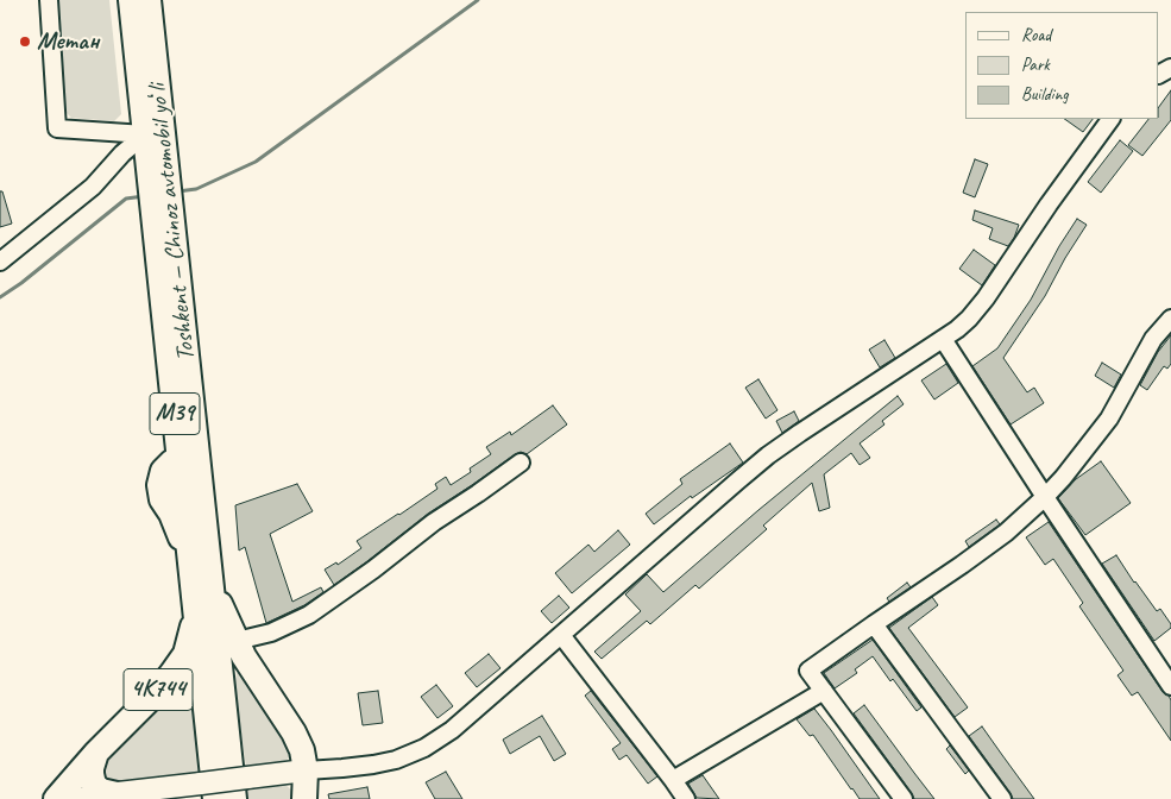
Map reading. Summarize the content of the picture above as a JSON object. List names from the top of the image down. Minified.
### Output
{"streets":{"highway":["Toshkent — Chinoz avtomobil yoʻli","M39","4К744"]},"places":["Метан"],"legend":["Road","Park","Building"]}
